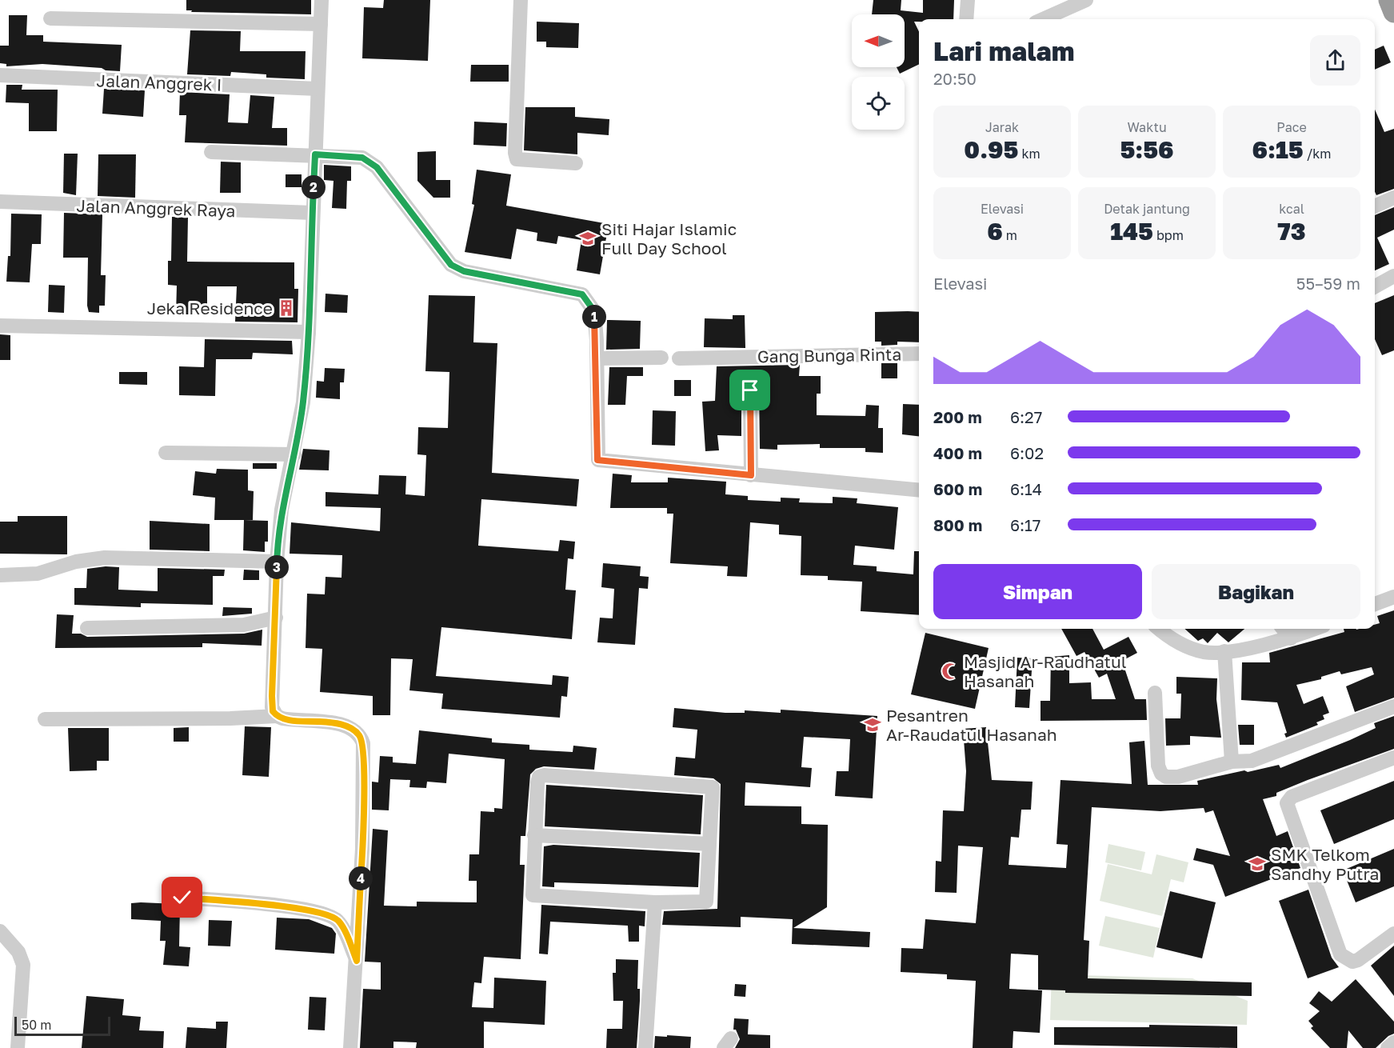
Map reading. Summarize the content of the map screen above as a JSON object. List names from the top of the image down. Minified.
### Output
{"streets":{"street":["Jalan Anggrek I","Jalan Anggrek Raya","Gang Bunga Rinta"]},"places":{"school or university":["Siti Hajar Islamic Full Day School","Pesantren Ar-Raudatul Hasanah","SMK Telkom Sandhy Putra"],"building":["Jeka Residence"],"mosque":["Masjid Ar-Raudhatul Hasanah"]},"scale_bar":"50 m","north":"left","page":{"heading":["Lari malam","20:50"],"stats":[["Jarak","0.95 km"],["Waktu","5:56"],["Pace","6:15 /km"],["Elevasi","6 m"],["Detak jantung","145 bpm"],["kcal","73"]],"pins":["2","1","3","4"],"chart":["Elevasi","55–59 m"],"list":[{"name":"200 m","note":"6:27"},{"name":"400 m","note":"6:02"},{"name":"600 m","note":"6:14"},{"name":"800 m","note":"6:17"}],"buttons":["Simpan","Bagikan"],"scale":"50 m"}}
